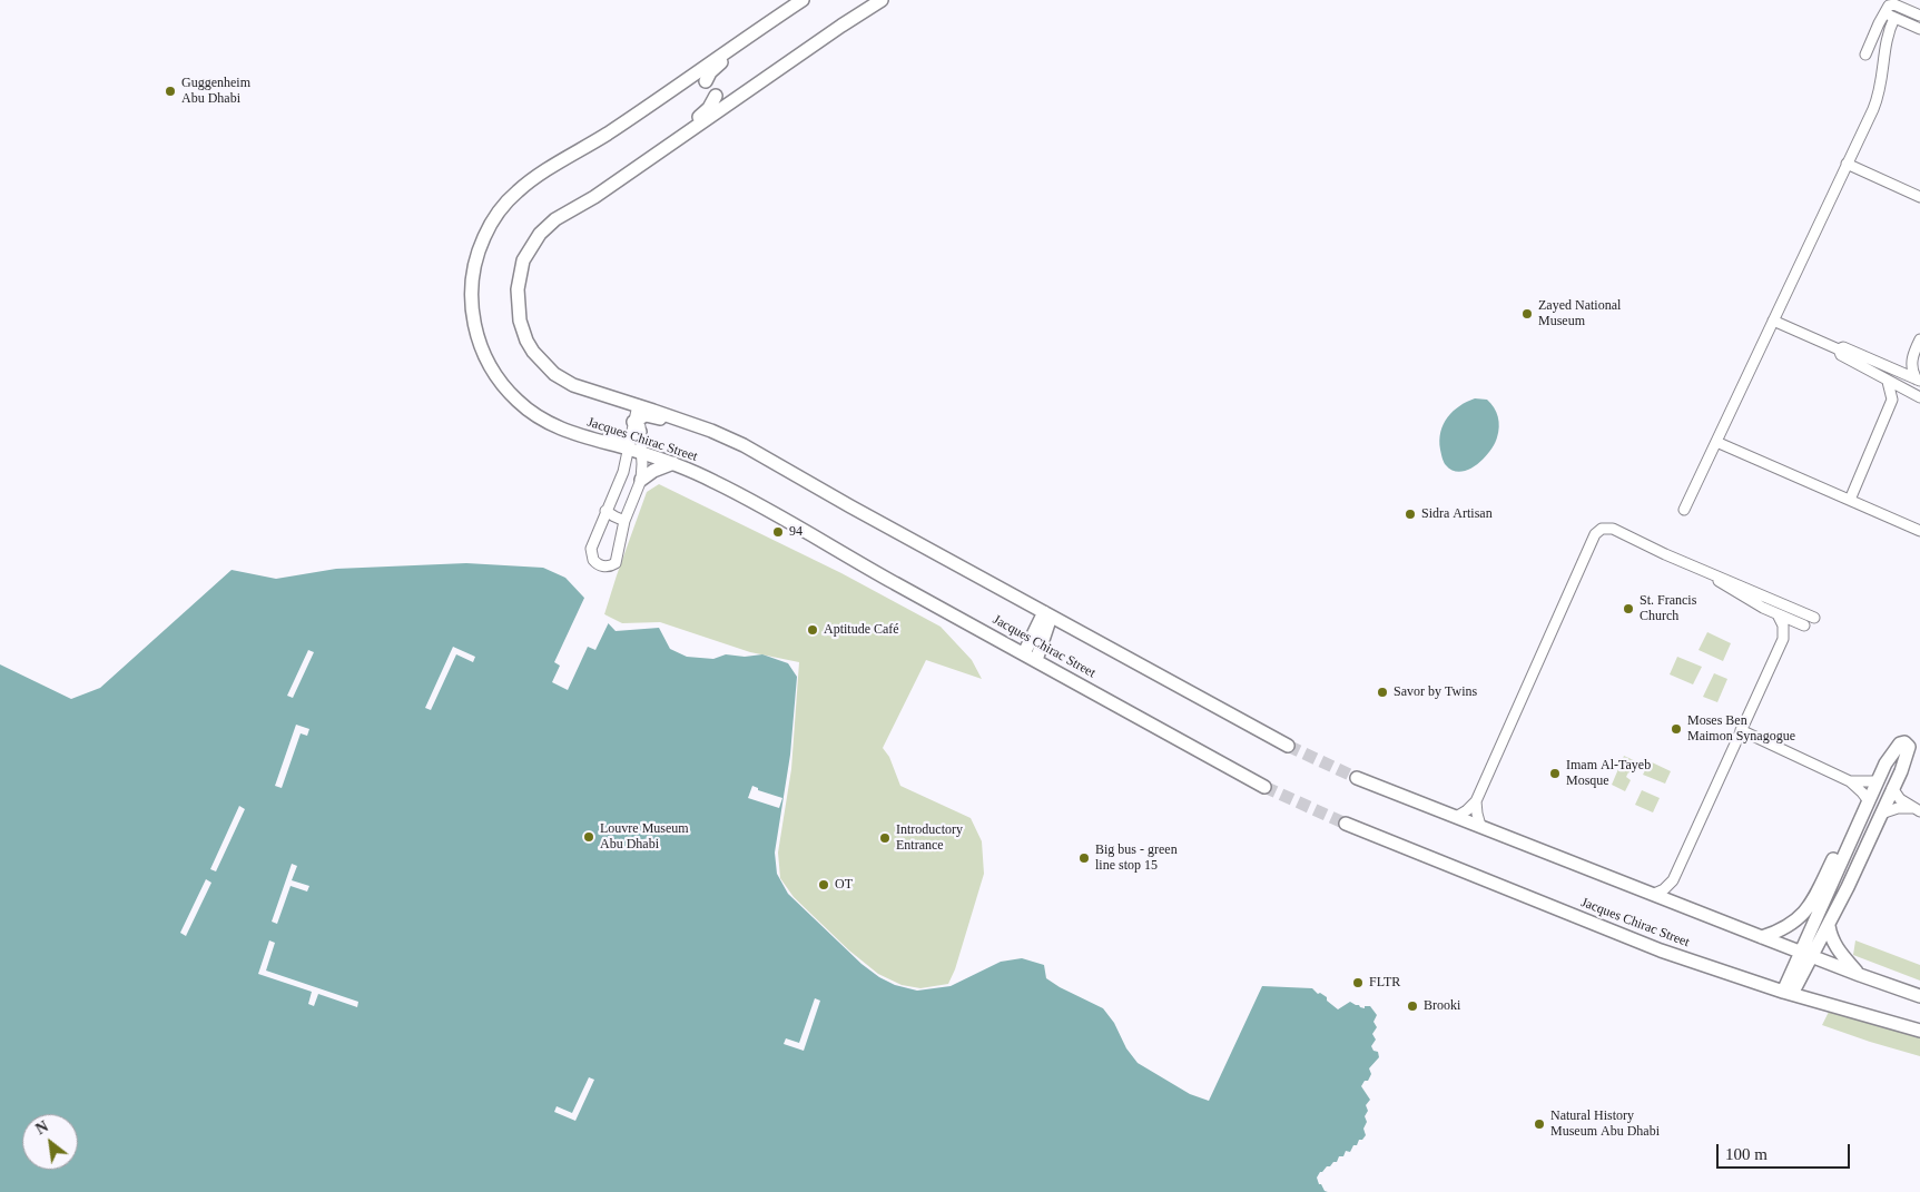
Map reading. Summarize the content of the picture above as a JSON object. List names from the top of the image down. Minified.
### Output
{"streets":{"street":["Jacques Chirac Street"]},"places":["Guggenheim Abu Dhabi","Zayed National Museum","Sidra Artisan","94","St. Francis Church","Aptitude Café","Savor by Twins","Moses Ben Maimon Synagogue","Imam Al-Tayeb Mosque","Louvre Museum Abu Dhabi","Introductory Entrance","Big bus - green line stop 15","OT","FLTR","Brooki","Natural History Museum Abu Dhabi"],"scale_bar":"100 m","north":"top left"}
